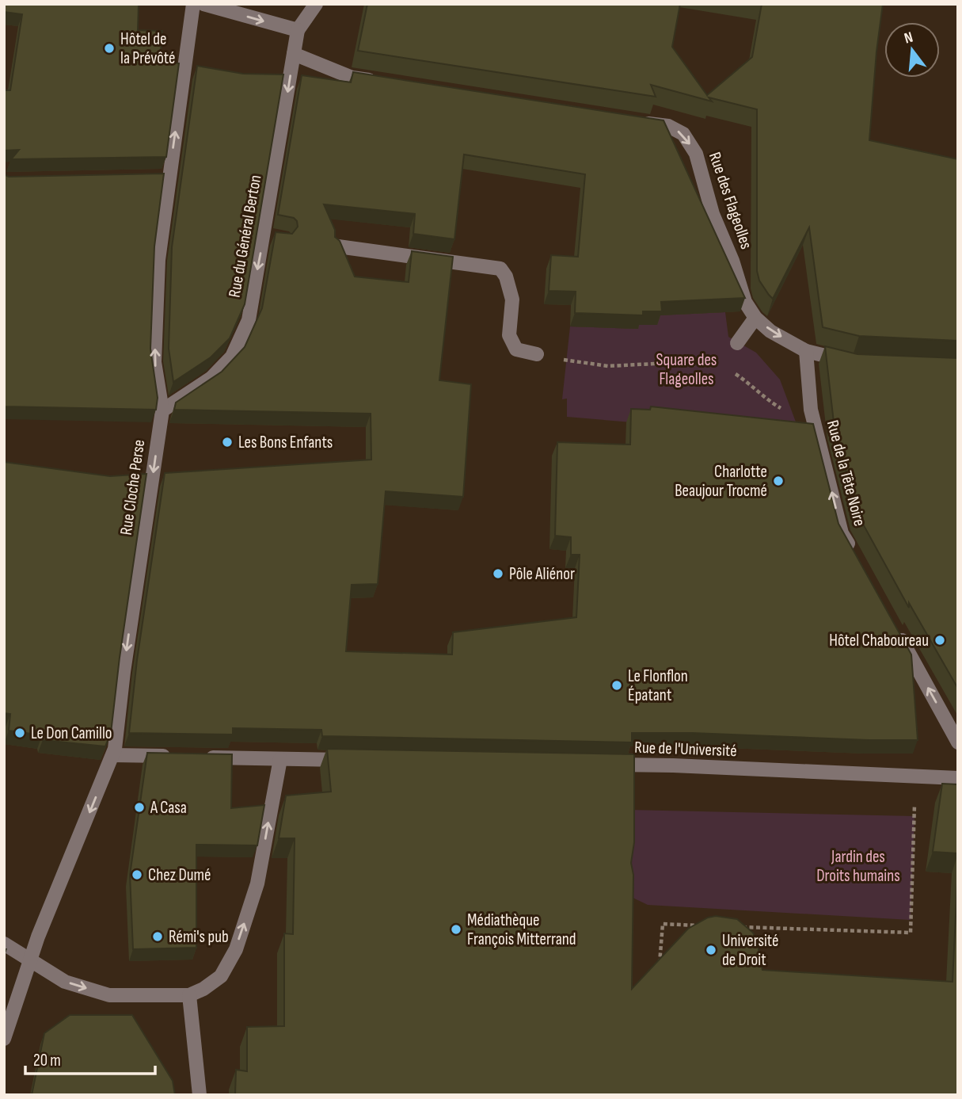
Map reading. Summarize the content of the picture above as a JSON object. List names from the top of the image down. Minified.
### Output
{"streets":{"street":["Rue des Flageolles","Rue du Général Berton","Rue de la Tête Noire","Rue Cloche Perse","Rue de l'Université"]},"crossings":[["Rue des Flageolles","Rue de la Tête Noire"],["Rue du Général Berton","Rue Cloche Perse"]],"one_way":["Rue des Flageolles","Rue du Général Berton","Rue de la Tête Noire"],"parks":["Square des Flageolles","Jardin des Droits humains"],"places":["Hôtel de la Prévôté","Les Bons Enfants","Charlotte Beaujour Trocmé","Pôle Aliénor","Hôtel Chaboureau","Le Flonflon Épatant","Le Don Camillo","A Casa","Chez Dumé","Médiathèque François Mitterrand","Rémi's pub","Université de Droit"],"scale_bar":"20 m","north":"top"}
